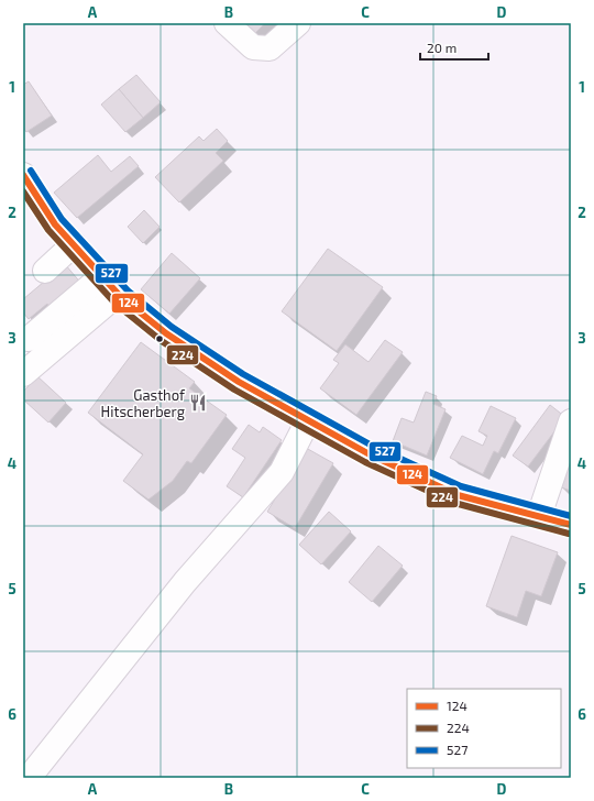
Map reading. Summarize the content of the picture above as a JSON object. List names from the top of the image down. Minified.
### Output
{"places":{"restaurant":["Gasthof Hitscherberg"]},"lines":["transit line 527","transit line 124","transit line 224"],"legend":["124","224","527"],"scale_bar":"20 m","grid":{"columns":["A","B","C","D"],"rows":["1","2","3","4","5","6"]}}
